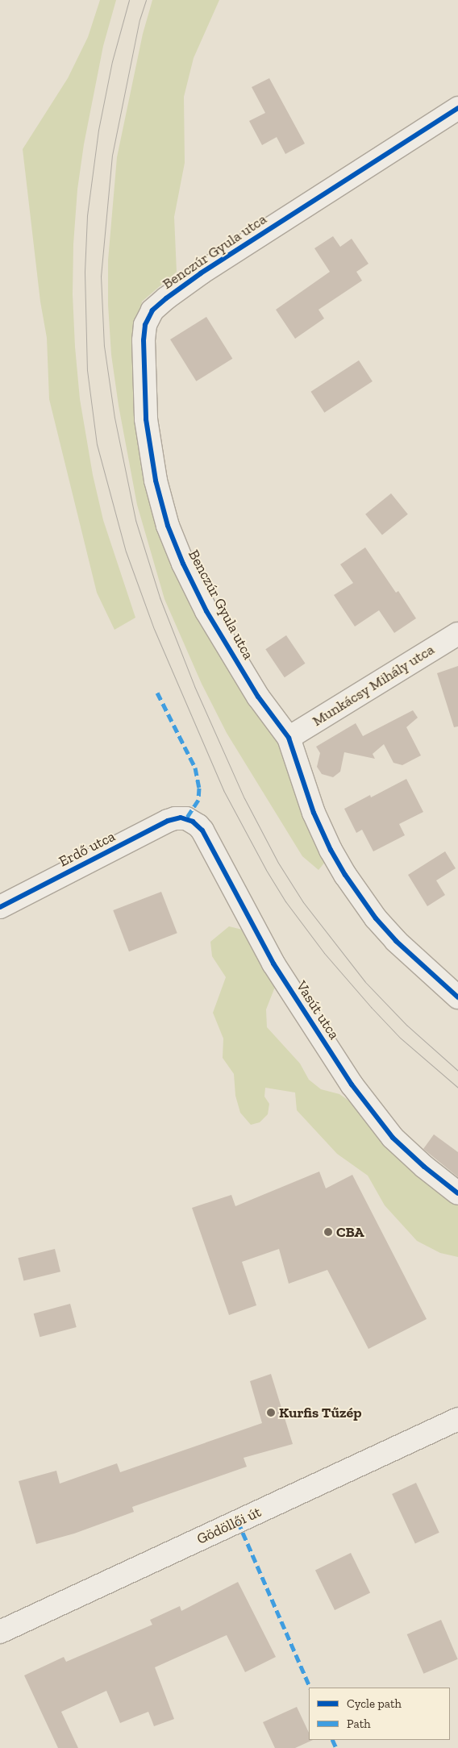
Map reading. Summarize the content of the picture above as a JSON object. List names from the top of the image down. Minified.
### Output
{"streets":{"street":["Benczúr Gyula utca","Munkácsy Mihály utca","Erdő utca","Vasút utca","Gödöllői út"]},"crossings":[["Benczúr Gyula utca","Munkácsy Mihály utca"],["Erdő utca","Vasút utca"]],"places":["CBA","Kurfis Tűzép"],"legend":["Cycle path","Path"]}
